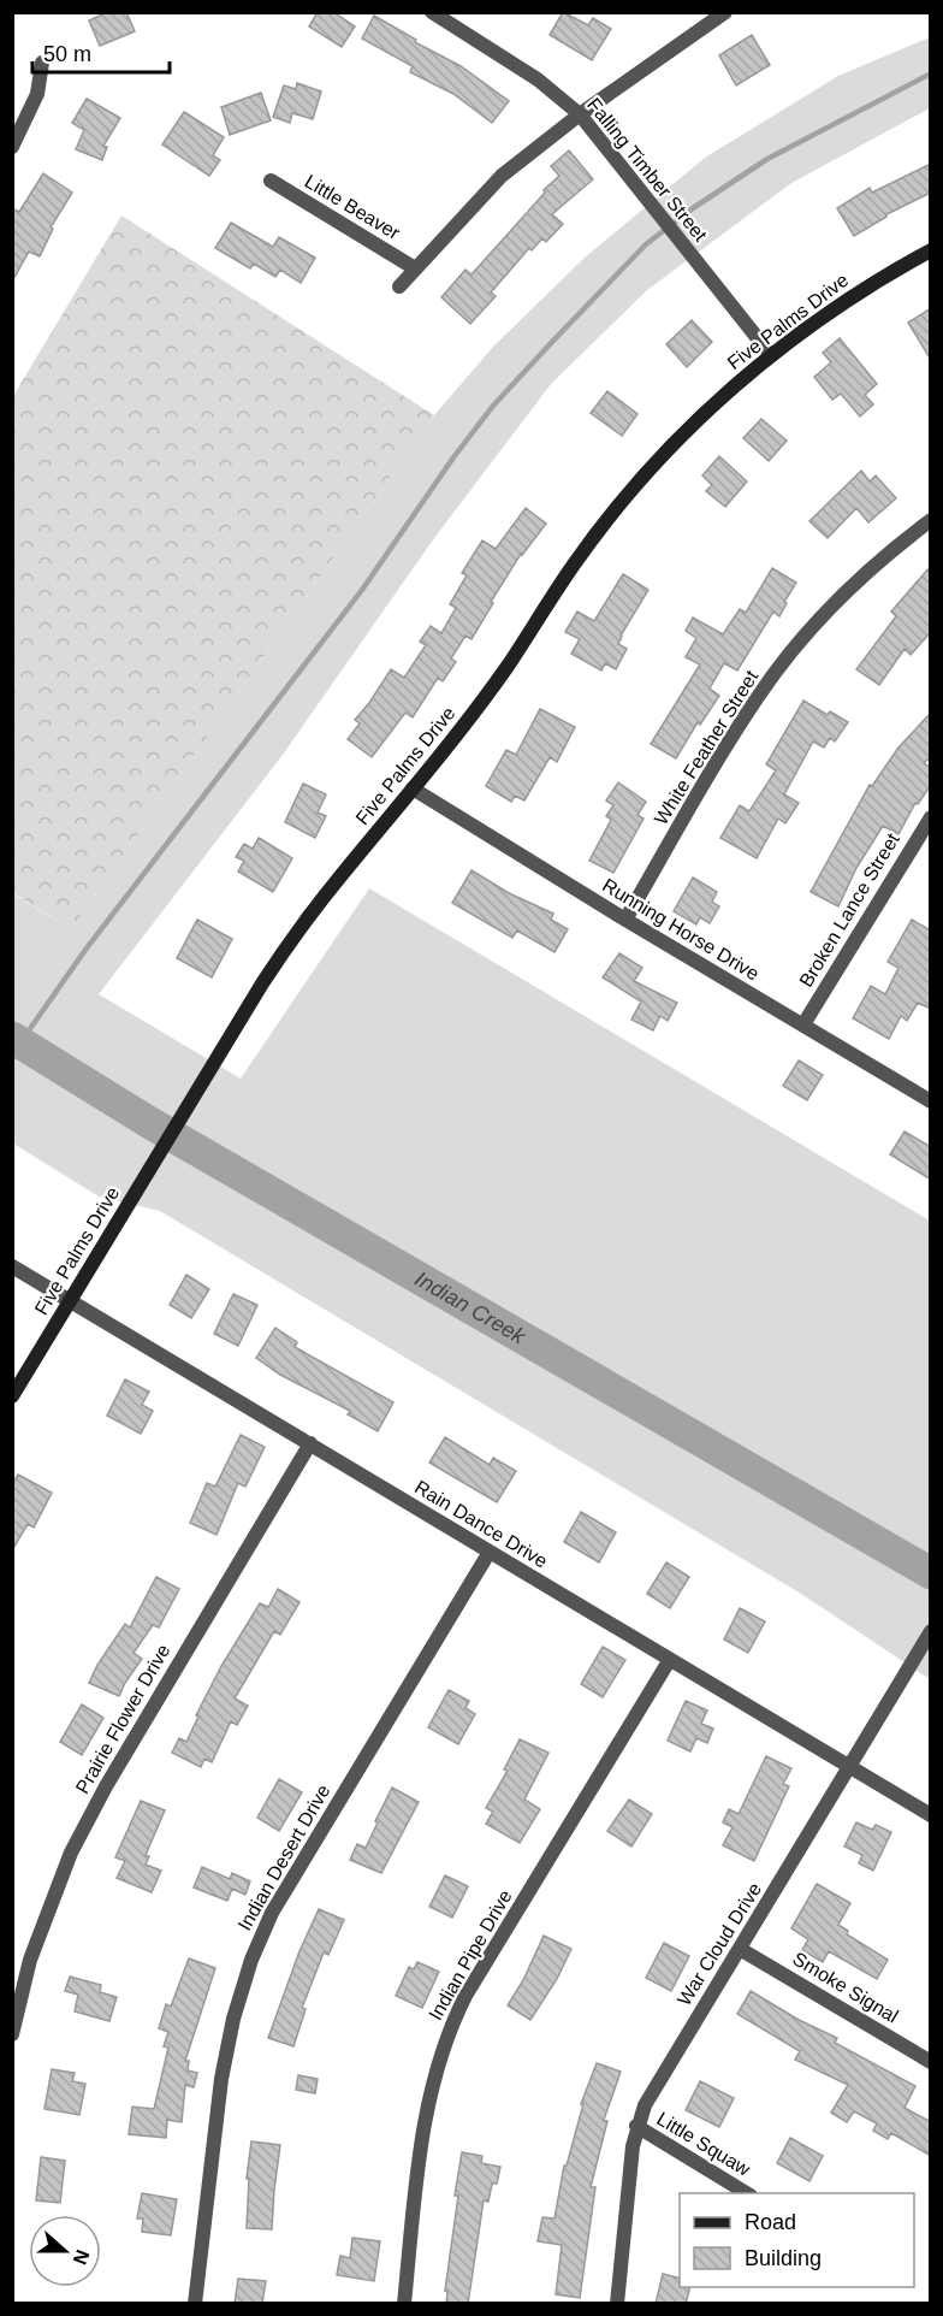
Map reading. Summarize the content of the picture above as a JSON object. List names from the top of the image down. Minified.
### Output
{"streets":{"street":["Falling Timber Street","Little Beaver","Five Palms Drive","White Feather Street","Broken Lance Street","Running Horse Drive","Rain Dance Drive","Prairie Flower Drive","Indian Desert Drive","War Cloud Drive","Indian Pipe Drive","Smoke Signal","Little Squaw"]},"crossings":[["Falling Timber Street","Five Palms Drive"],["Five Palms Drive","Running Horse Drive"],["Five Palms Drive","Rain Dance Drive"],["White Feather Street","Running Horse Drive"],["Broken Lance Street","Running Horse Drive"],["Rain Dance Drive","Prairie Flower Drive"],["Rain Dance Drive","Indian Desert Drive"],["Rain Dance Drive","War Cloud Drive"],["Rain Dance Drive","Indian Pipe Drive"],["War Cloud Drive","Smoke Signal"],["War Cloud Drive","Little Squaw"]],"water":["Indian Creek"],"legend":["Road","Building"],"scale_bar":"50 m","north":"right"}
